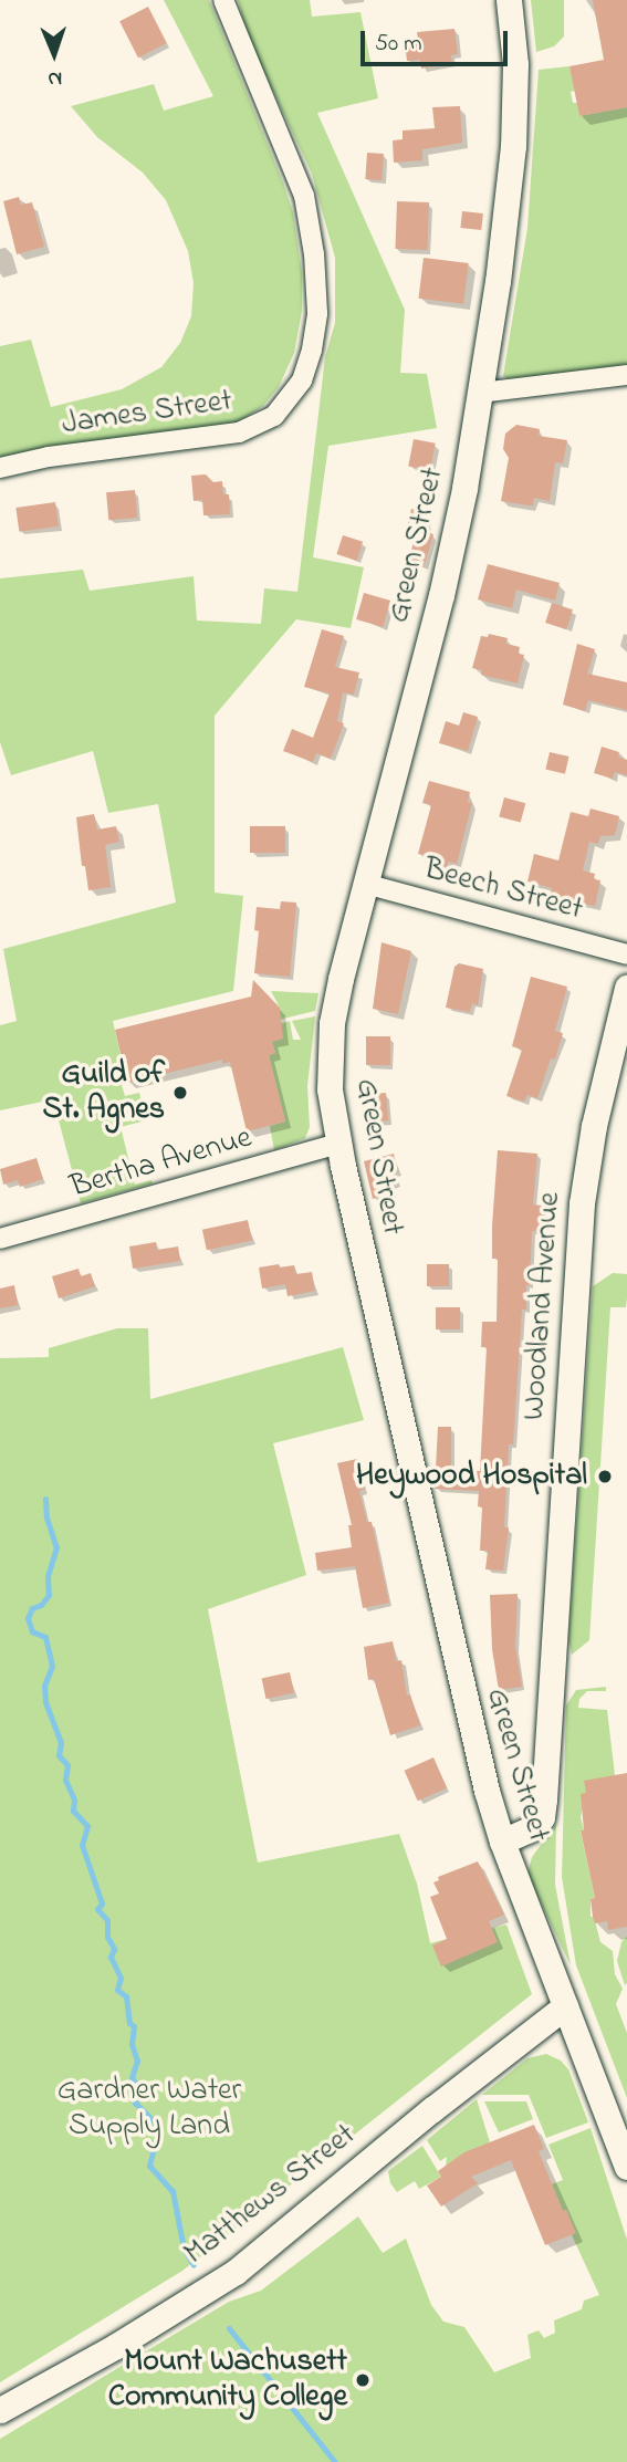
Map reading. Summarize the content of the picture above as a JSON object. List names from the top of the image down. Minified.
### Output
{"streets":{"street":["James Street","Green Street","Beech Street","Bertha Avenue","Woodland Avenue","Matthews Street"]},"crossings":[["Green Street","Beech Street"],["Green Street","Bertha Avenue"],["Green Street","Woodland Avenue"],["Green Street","Matthews Street"]],"parks":["Gardner Water Supply Land"],"places":["Guild of St. Agnes","Heywood Hospital","Mount Wachusett Community College"],"scale_bar":"50 m","north":"bottom"}
